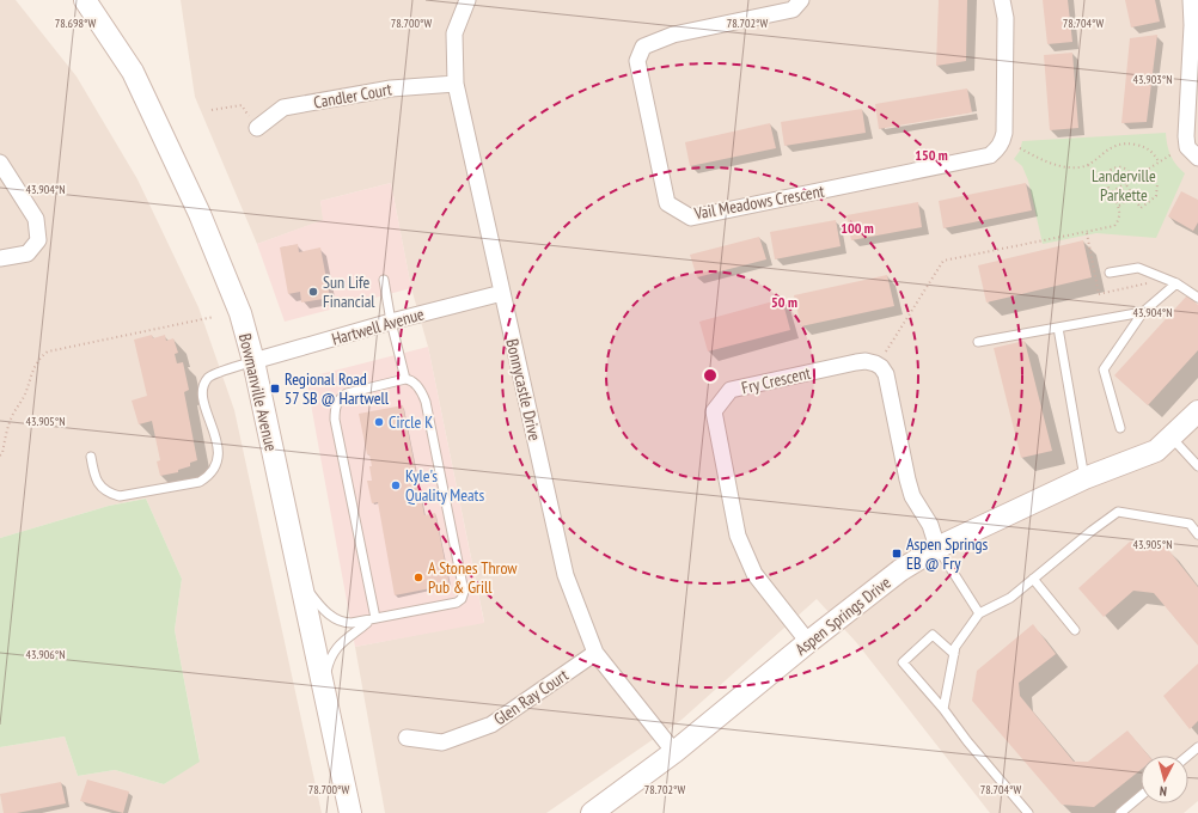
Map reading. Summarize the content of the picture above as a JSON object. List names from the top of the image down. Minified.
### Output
{"streets":{"main road":["Bowmanville Avenue","Aspen Springs Drive"],"street":["Candler Court","Vail Meadows Crescent","Hartwell Avenue","Fry Crescent","Bonnycastle Drive","Glen Ray Court"]},"crossings":[["Candler Court","Bonnycastle Drive"],["Hartwell Avenue","Bonnycastle Drive"],["Hartwell Avenue","Bowmanville Avenue"],["Fry Crescent","Aspen Springs Drive"],["Bonnycastle Drive","Aspen Springs Drive"],["Bonnycastle Drive","Glen Ray Court"]],"parks":["Landerville Parkette"],"places":{"other":["Sun Life Financial","Circle K","Kyle's Quality Meats","A Stones Throw Pub & Grill"],"transit":["Regional Road 57 SB @ Hartwell","Aspen Springs EB @ Fry"]},"north":"bottom","coordinates":["78.698°W","78.700°W","78.702°W","78.704°W","43.903°N","43.904°N","43.905°N","43.906°N"],"rings":["150 m","100 m","50 m"]}
